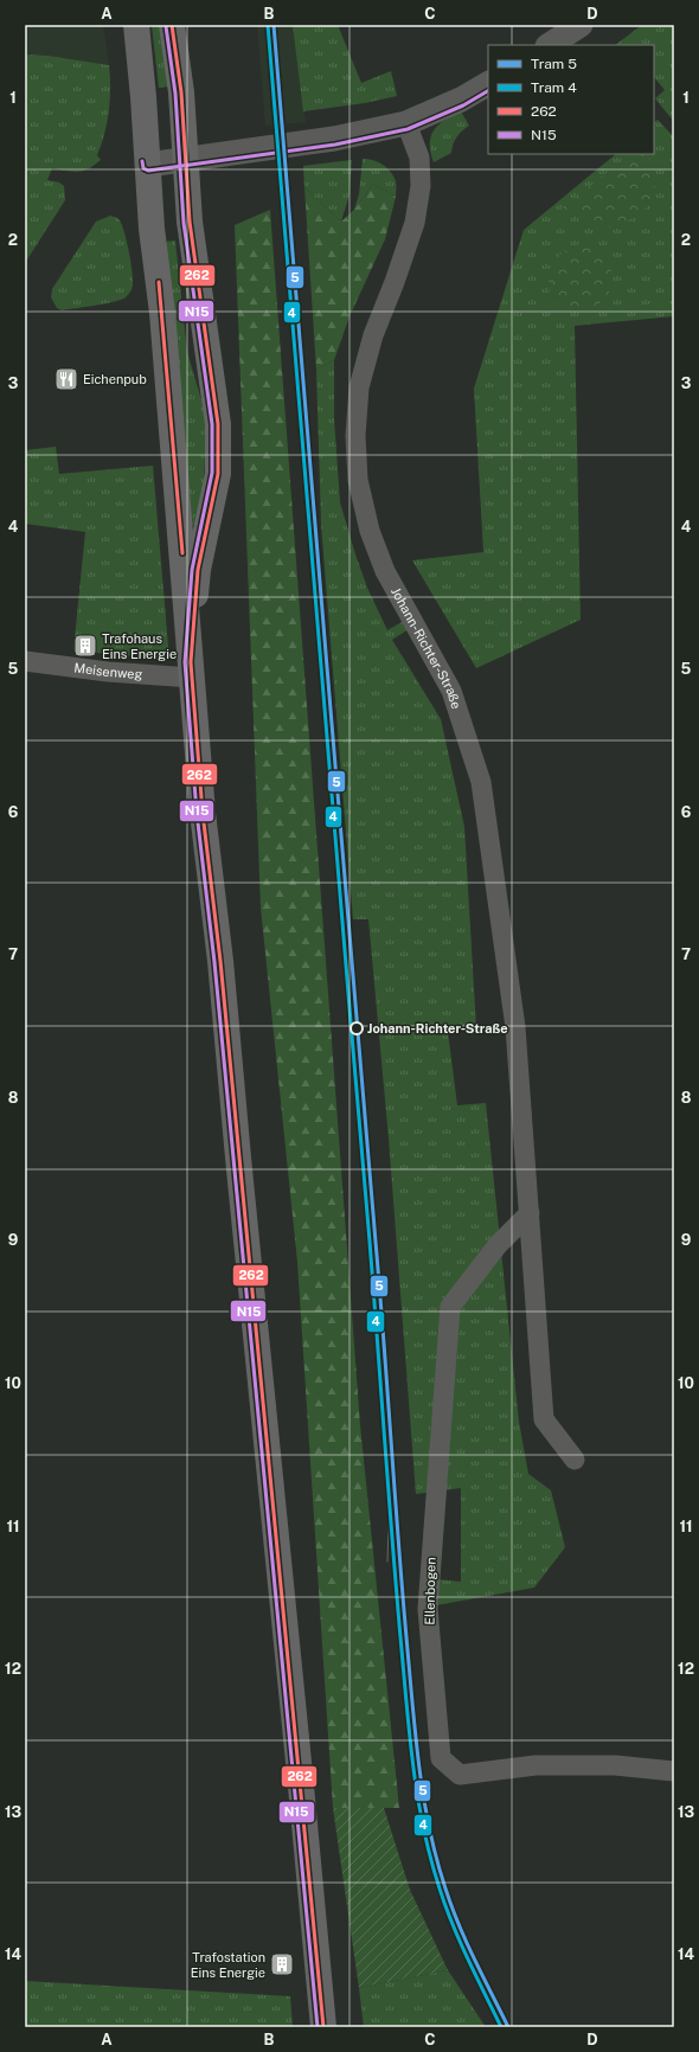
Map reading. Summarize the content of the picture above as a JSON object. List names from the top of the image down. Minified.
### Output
{"streets":{"street":["Johann-Richter-Straße","Meisenweg","Ellenbogen"]},"crossings":[["Johann-Richter-Straße","Ellenbogen"]],"places":{"restaurant":["Eichenpub"],"building":["Trafohaus Eins Energie","Trafostation Eins Energie"],"other":["Johann-Richter-Straße"]},"lines":["tram line 5","tram line 4","transit line 262","transit line N15"],"legend":["Tram 5","Tram 4","262","N15"],"grid":{"columns":["A","B","C","D"],"rows":["1","2","3","4","5","6","7","8","9","10","11","12","13","14"]}}
